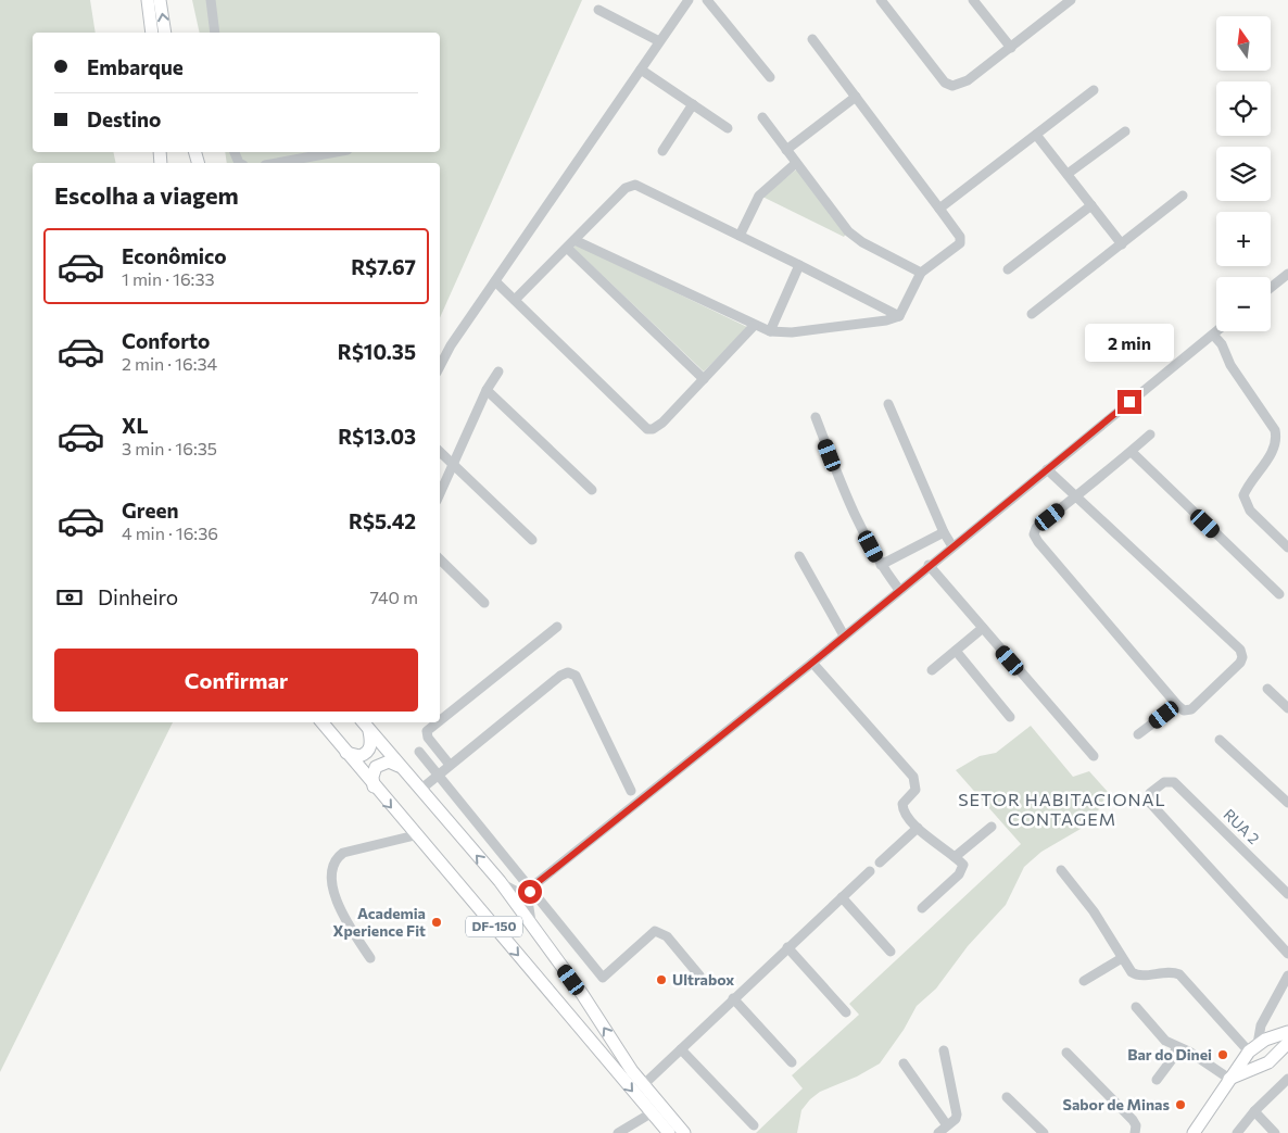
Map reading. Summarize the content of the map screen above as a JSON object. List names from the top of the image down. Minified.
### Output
{"streets":{"main road":["DF-150"],"street":["RUA 2"]},"districts":["SETOR HABITACIONAL CONTAGEM"],"places":["Academia Xperience Fit","Ultrabox","Bar do Dinei","Sabor de Minas"],"north":"top","page":{"map_buttons":["+","−"],"banner":["Embarque","Destino"],"heading":"Escolha a viagem","list":[{"name":"Econômico","note":"1 min · 16:33","value":"R$7.67"},{"name":"Conforto","note":"2 min · 16:34","value":"R$10.35"},{"name":"XL","note":"3 min · 16:35","value":"R$13.03"},{"name":"Green","note":"4 min · 16:36","value":"R$5.42"}],"bubble":"2 min","pay":["Dinheiro","740 m"],"buttons":"Confirmar"}}
